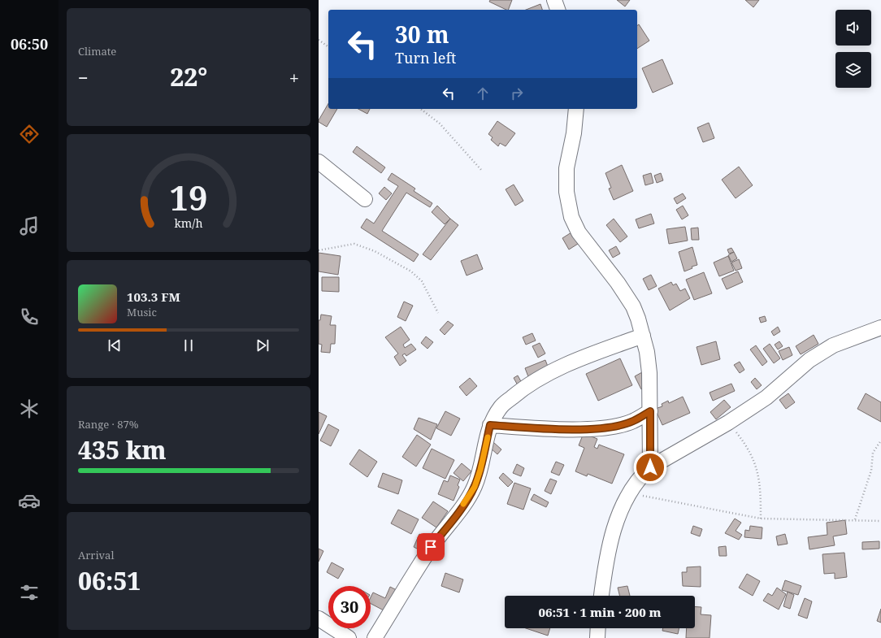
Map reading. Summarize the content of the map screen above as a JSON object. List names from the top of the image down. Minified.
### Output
{"page":{"tabs":"06:50","tile":["Climate",["Range · 87%","435 km"],["Arrival","06:51"]],"turn":["30 m","Turn left"],"heat":["−","22°","+"],"song":["103.3 FM","Music"],"limit":"30","trip":"06:51 · 1 min · 200 m","gauge":["19","km/h"]}}
